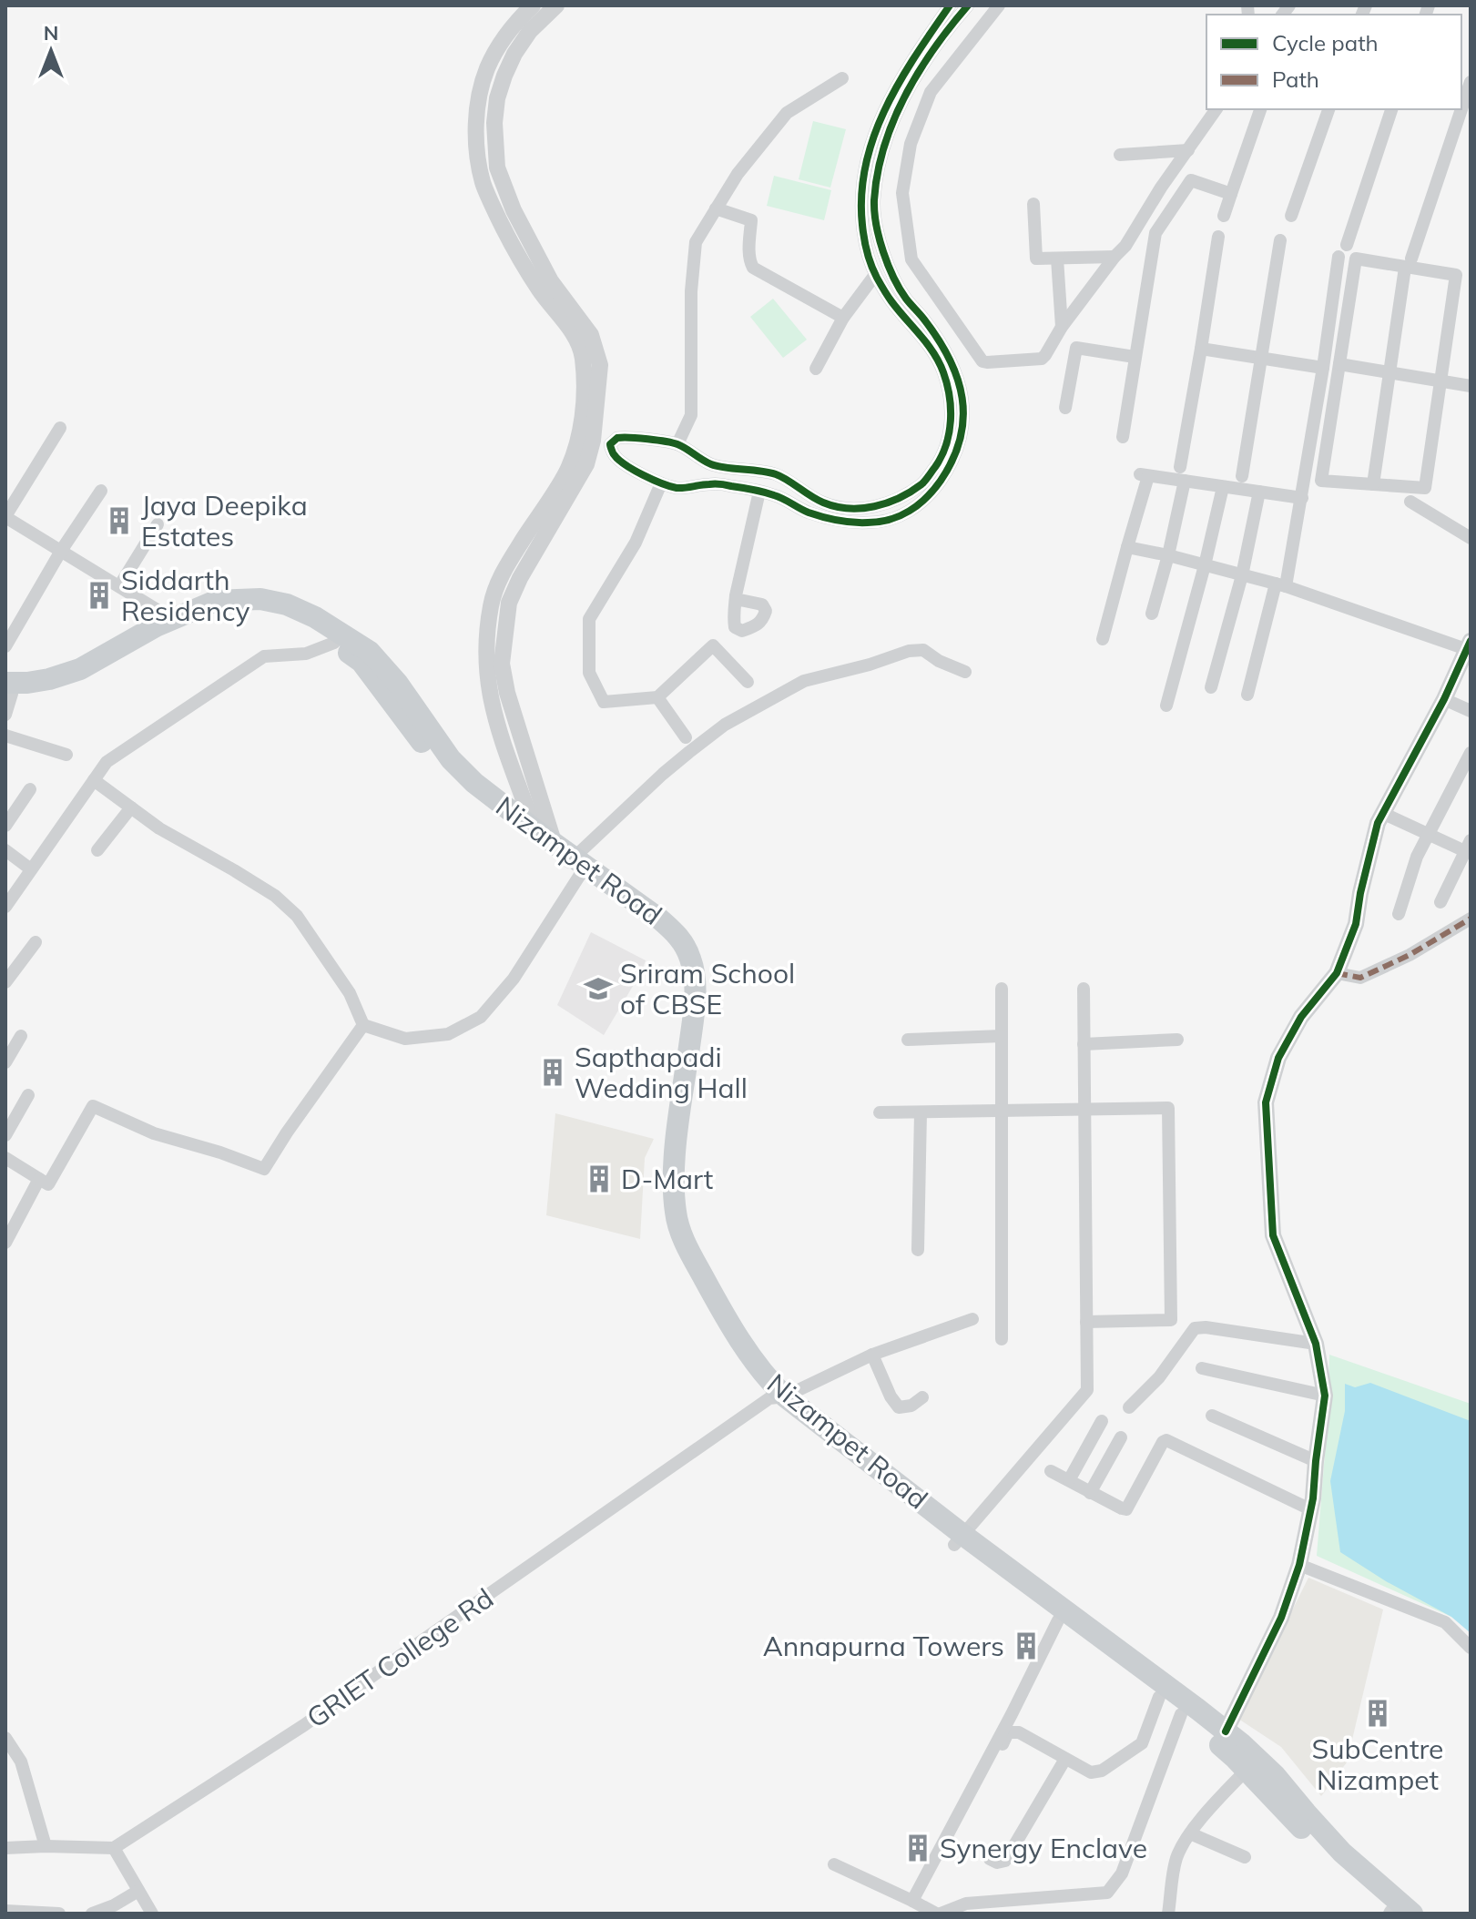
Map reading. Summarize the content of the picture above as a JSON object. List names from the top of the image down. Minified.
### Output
{"streets":{"main road":["Nizampet Road"],"street":["GRIET College Rd"]},"crossings":[["Nizampet Road","GRIET College Rd"]],"places":{"building":["Jaya Deepika Estates","Siddarth Residency","Sapthapadi Wedding Hall","D-Mart","Annapurna Towers","SubCentre Nizampet","Synergy Enclave"],"school or university":["Sriram School of CBSE"]},"legend":["Cycle path","Path"],"north":"top"}
